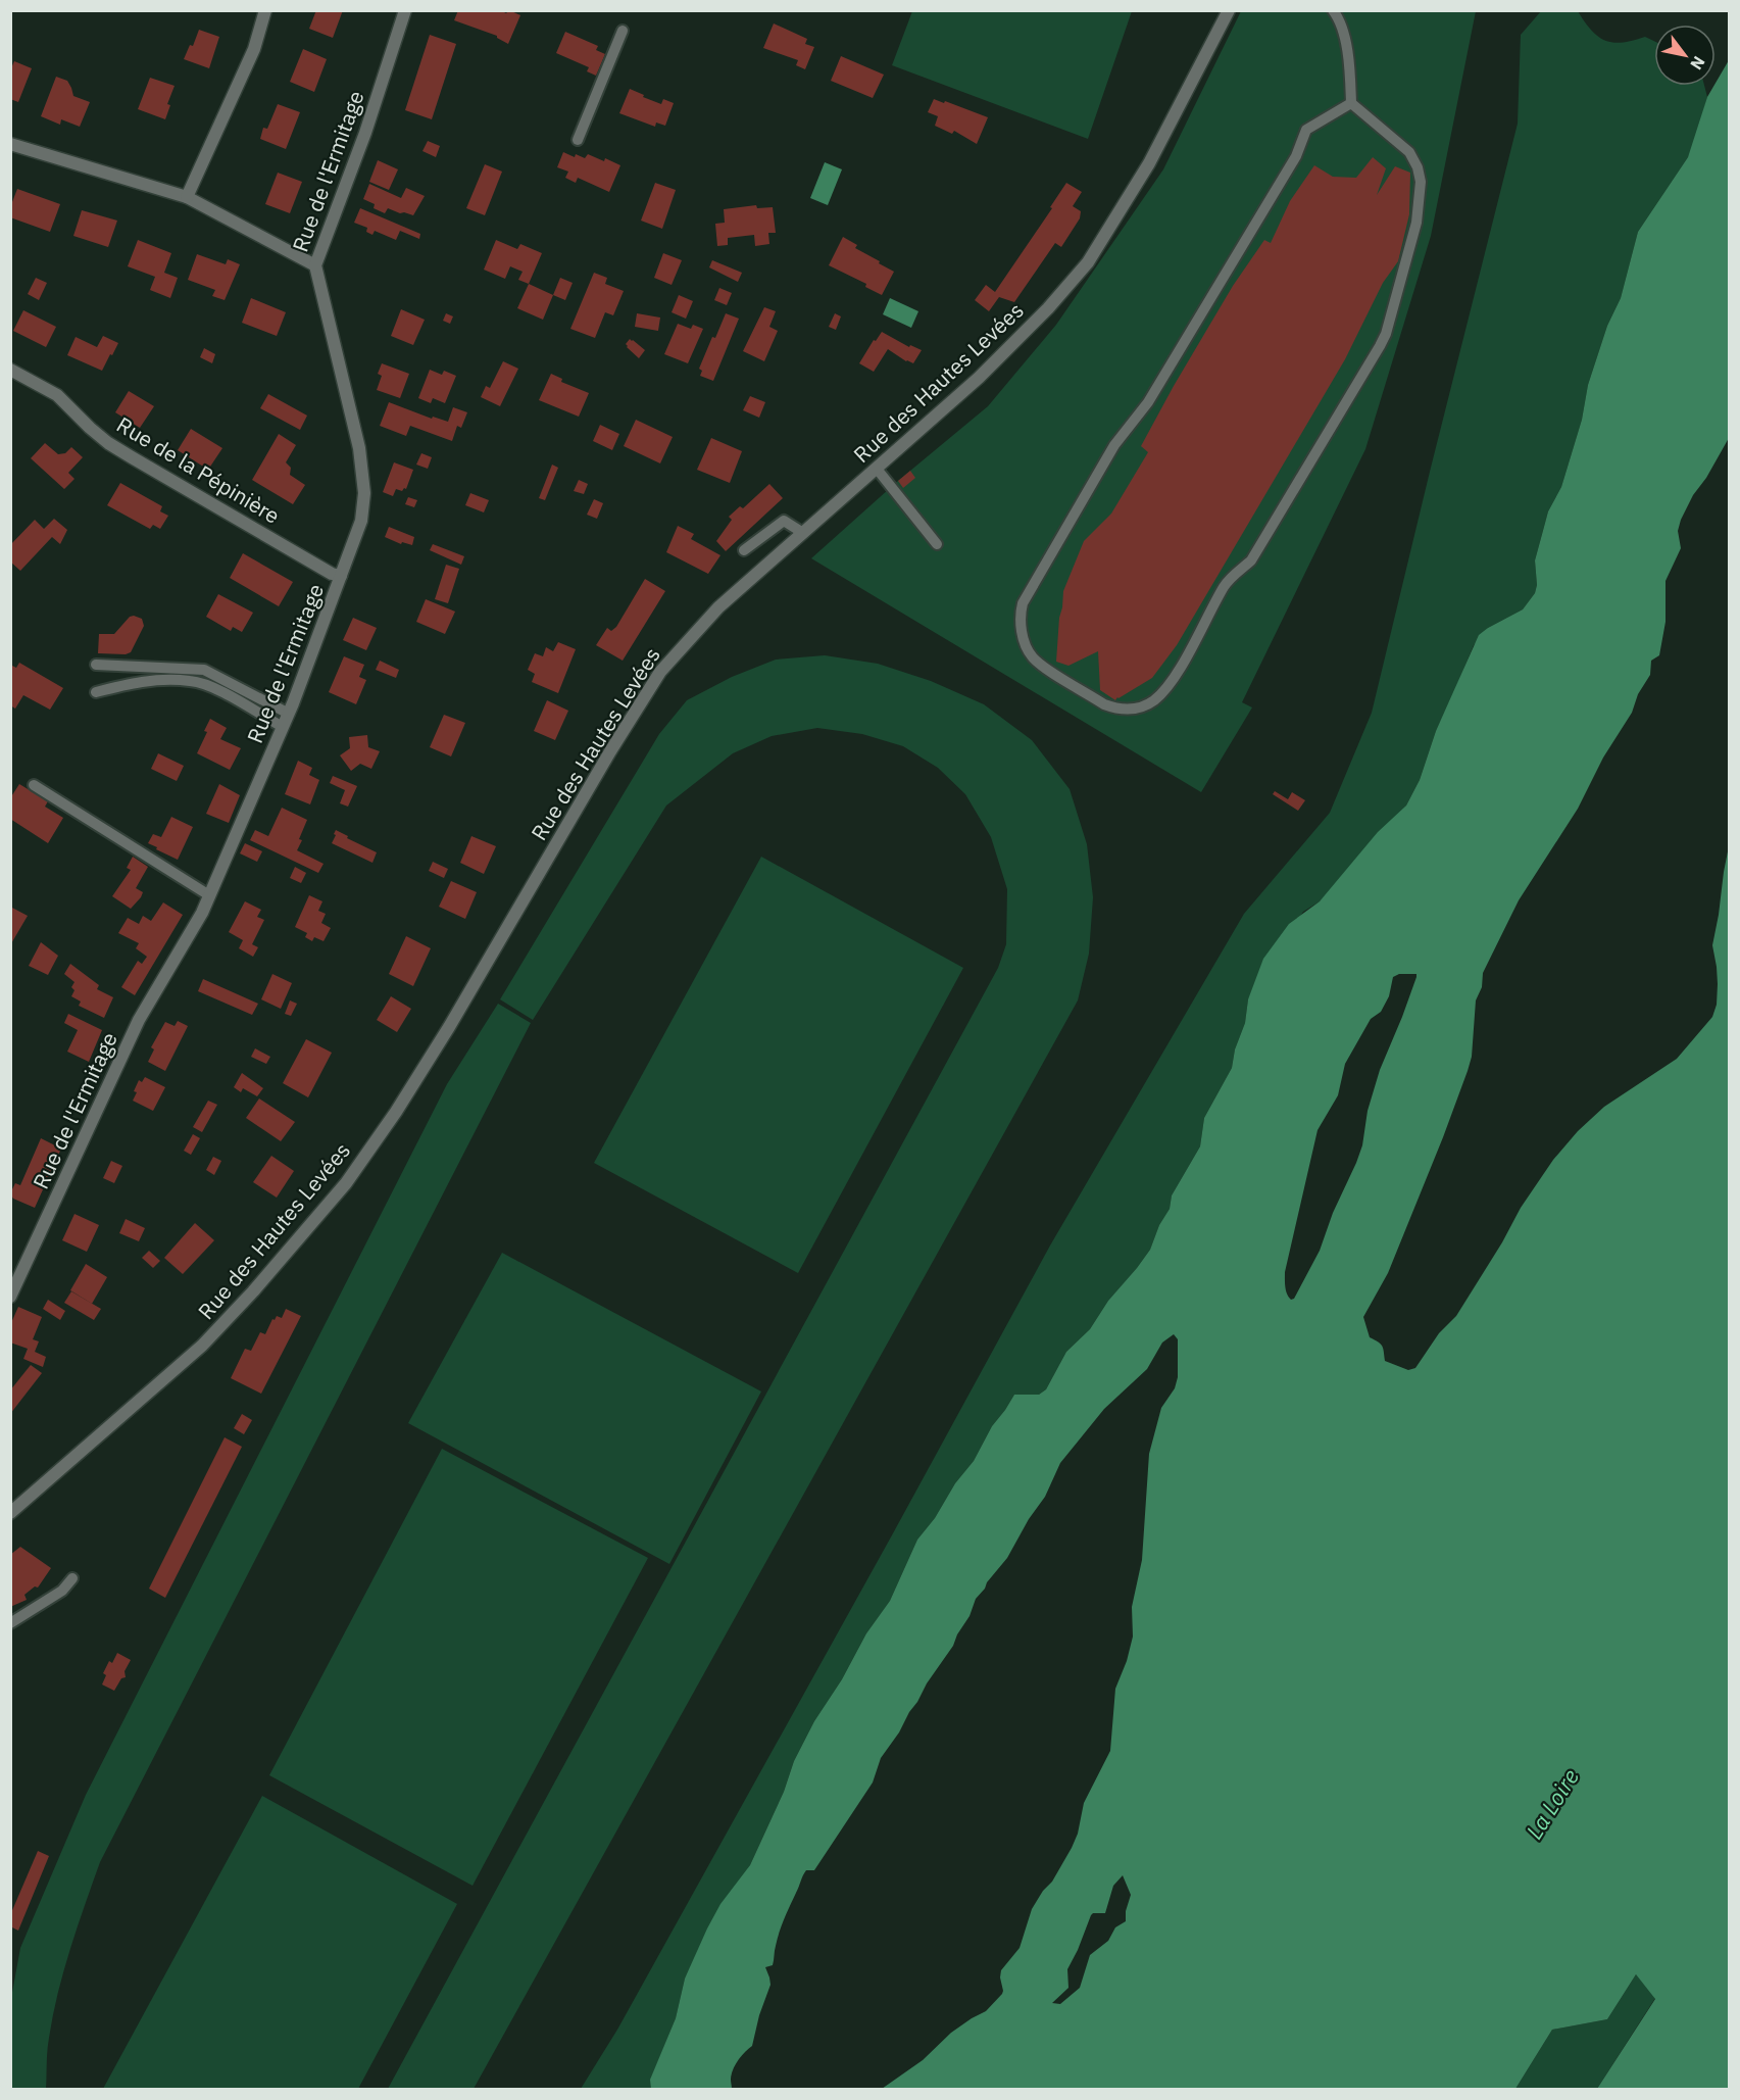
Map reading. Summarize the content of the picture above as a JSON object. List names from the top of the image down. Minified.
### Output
{"streets":{"street":["Rue de l'Ermitage","Rue des Hautes Levées","Rue de la Pépinière"]},"crossings":[["Rue de l'Ermitage","Rue de la Pépinière"]],"water":["La Loire"],"north":"bottom right"}
